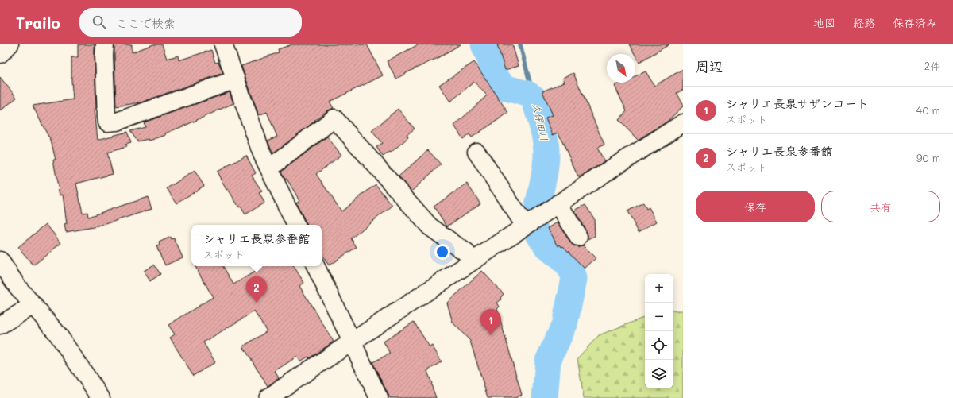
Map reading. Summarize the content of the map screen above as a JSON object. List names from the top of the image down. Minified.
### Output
{"water":["久保田川"],"north":"bottom right","page":{"header":"Trailo","search":"ここで検索","nav":["地図","経路","保存済み"],"heading":["周辺","2件"],"list":[{"mark":"1","name":"シャリエ長泉サザンコート","note":"スポット","value":"40 m"},{"mark":"2","name":"シャリエ長泉参番館","note":"スポット","value":"90 m"}],"buttons":["保存","共有"],"popup":["シャリエ長泉参番館","スポット"],"map_buttons":["+","−"],"pins":["2","1"]}}
